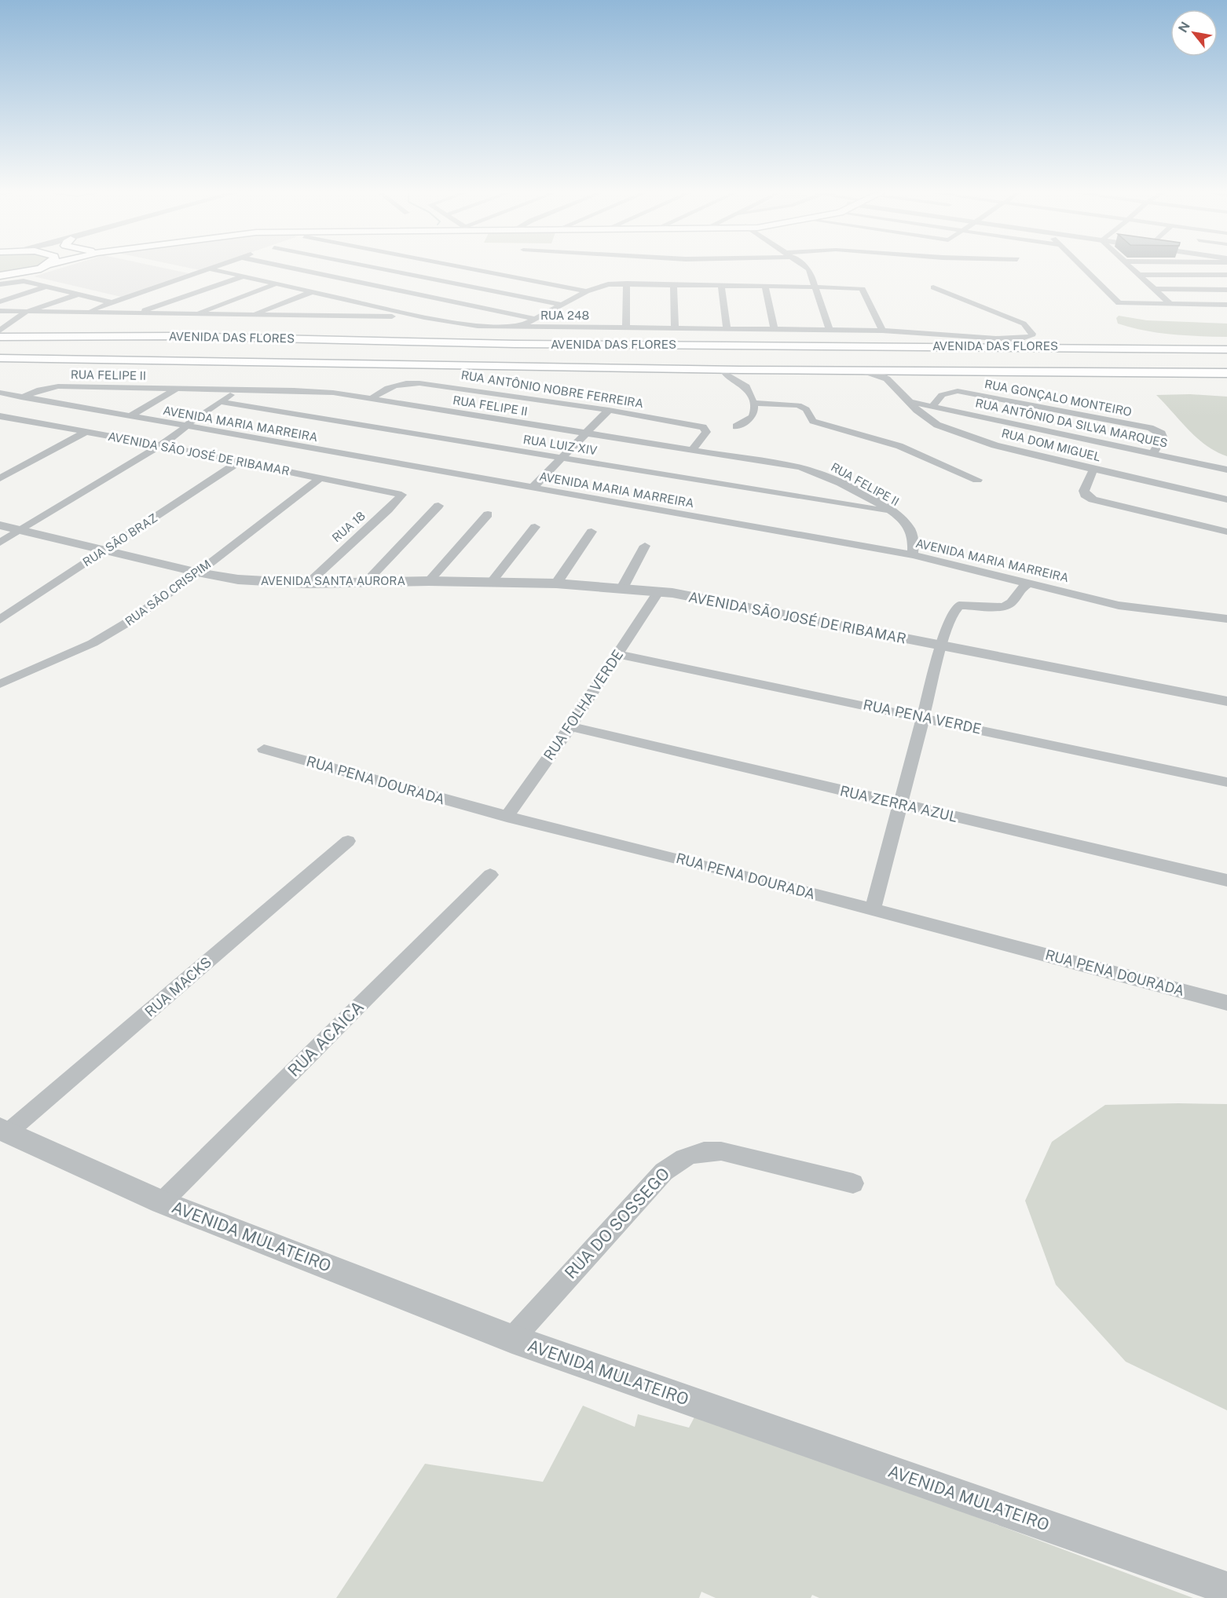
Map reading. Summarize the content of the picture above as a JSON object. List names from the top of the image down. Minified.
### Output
{"streets":{"main road":["AVENIDA DAS FLORES"],"street":["RUA 248","RUA FELIPE II","RUA ANTÔNIO NOBRE FERREIRA","RUA GONÇALO MONTEIRO","RUA ANTÔNIO DA SILVA MARQUES","AVENIDA MARIA MARREIRA","RUA LUIZ XIV","RUA DOM MIGUEL","AVENIDA SÃO JOSÉ DE RIBAMAR","RUA 18","RUA SÃO BRAZ","AVENIDA SANTA AURORA","RUA SÃO CRISPIM","RUA FOLHA VERDE","RUA PENA VERDE","RUA PENA DOURADA","RUA ZERRA AZUL","RUA MACKS","RUA ACAICA","RUA DO SOSSEGO","AVENIDA MULATEIRO"]},"crossings":[["AVENIDA DAS FLORES","RUA DOM MIGUEL"],["RUA FELIPE II","RUA ANTÔNIO NOBRE FERREIRA"],["RUA FELIPE II","AVENIDA MARIA MARREIRA"],["RUA FELIPE II","RUA LUIZ XIV"],["RUA GONÇALO MONTEIRO","RUA ANTÔNIO DA SILVA MARQUES"],["RUA ANTÔNIO DA SILVA MARQUES","RUA DOM MIGUEL"],["AVENIDA SÃO JOSÉ DE RIBAMAR","RUA 18"],["AVENIDA SÃO JOSÉ DE RIBAMAR","RUA SÃO BRAZ"],["AVENIDA SÃO JOSÉ DE RIBAMAR","AVENIDA SANTA AURORA"],["AVENIDA SÃO JOSÉ DE RIBAMAR","RUA SÃO CRISPIM"],["AVENIDA SÃO JOSÉ DE RIBAMAR","RUA FOLHA VERDE"],["RUA 18","AVENIDA SANTA AURORA"],["RUA SÃO BRAZ","AVENIDA SANTA AURORA"],["AVENIDA SANTA AURORA","RUA SÃO CRISPIM"],["AVENIDA SANTA AURORA","RUA FOLHA VERDE"],["RUA FOLHA VERDE","RUA PENA VERDE"],["RUA FOLHA VERDE","RUA PENA DOURADA"],["RUA FOLHA VERDE","RUA ZERRA AZUL"],["RUA MACKS","AVENIDA MULATEIRO"],["RUA ACAICA","AVENIDA MULATEIRO"],["RUA DO SOSSEGO","AVENIDA MULATEIRO"]],"north":"top left"}
